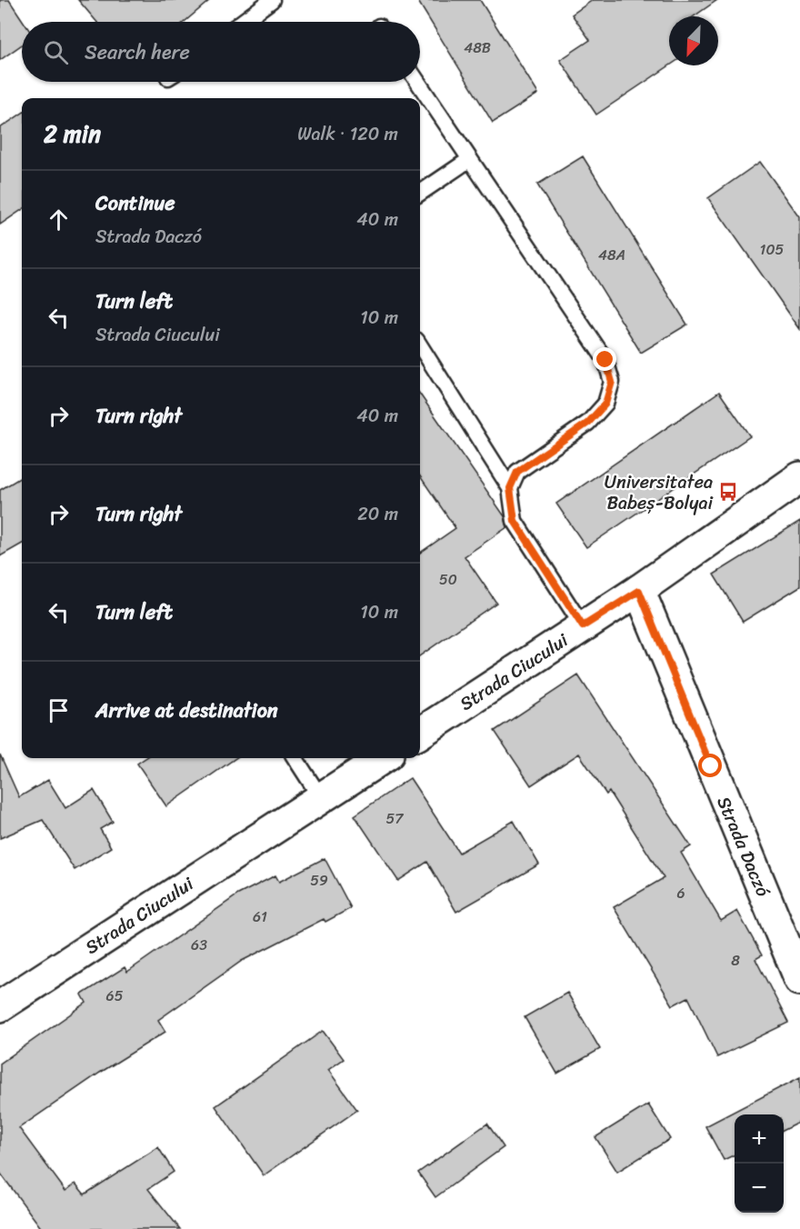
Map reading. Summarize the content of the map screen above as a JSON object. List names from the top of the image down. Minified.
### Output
{"streets":{"main road":["Strada Ciucului","Strada Daczó"]},"crossings":[["Strada Ciucului","Strada Daczó"]],"places":{"bus stop":["Universitatea Babeș-Bolyai"]},"house_numbers":["48B","105","48A","50","57","59","6","61","63","8","65"],"north":"bottom left","page":{"search":"Search here","heading":["2 min","Walk · 120 m"],"list":[["Continue","Strada Daczó","40 m"],["Turn left","Strada Ciucului","10 m"],["Turn right","40 m"],["Turn right","20 m"],["Turn left","10 m"],"Arrive at destination"],"map_buttons":["+","−"]}}
